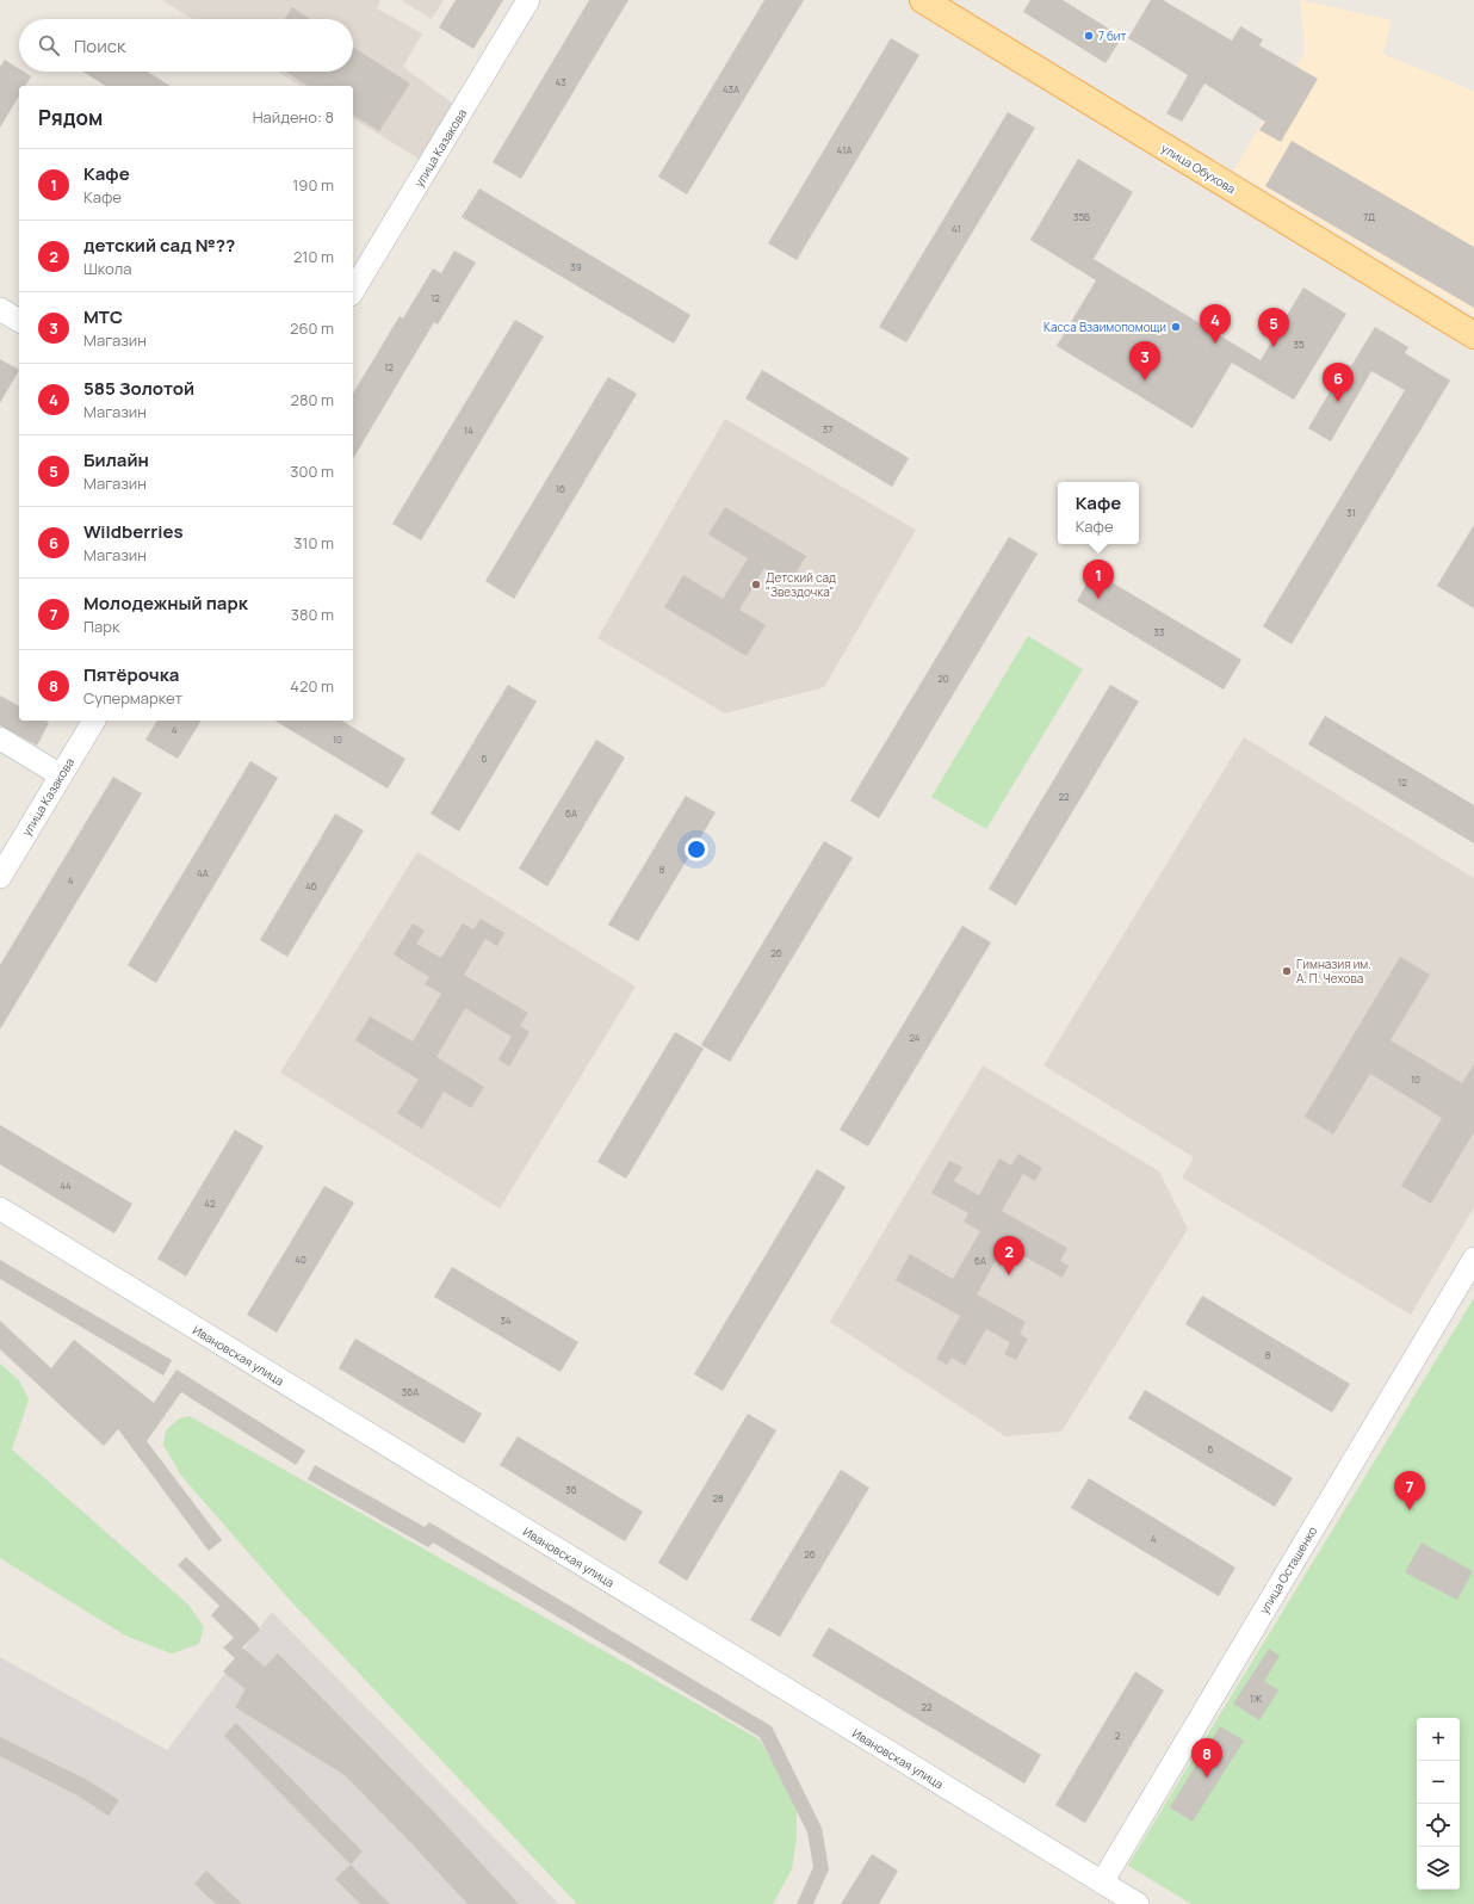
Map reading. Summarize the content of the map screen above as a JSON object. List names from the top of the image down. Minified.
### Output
{"streets":{"main road":["улица Обухова"],"street":["улица Казакова","Ивановская улица","улица Осташенко"]},"crossings":[["Ивановская улица","улица Осташенко"]],"places":["7 бит","Касса Взаимопомощи","Детский сад \"Звездочка\"","Гимназия им. А. П. Чехова"],"house_numbers":["43","43А","41А","35Б","7Д","41","39","12","35","12","37","14","16","31","33","20","4","10","6","12","22","6А","8","4А","4","46","26","24","10","44","42","40","6А","34","8","36А","6","36","28","4","26","1Ж","22","2"],"page":{"search":"Поиск","heading":["Рядом","Найдено: 8"],"list":[{"mark":"1","name":"Кафе","note":"Кафе","value":"190 m"},{"mark":"2","name":"детский сад №??","note":"Школа","value":"210 m"},{"mark":"3","name":"МТС","note":"Магазин","value":"260 m"},{"mark":"4","name":"585 Золотой","note":"Магазин","value":"280 m"},{"mark":"5","name":"Билайн","note":"Магазин","value":"300 m"},{"mark":"6","name":"Wildberries","note":"Магазин","value":"310 m"},{"mark":"7","name":"Молодежный парк","note":"Парк","value":"380 m"},{"mark":"8","name":"Пятёрочка","note":"Супермаркет","value":"420 m"}],"pins":["4","5","3","6","1","2","7","8"],"popup":["Кафе","Кафе"],"map_buttons":["+","−"]}}
